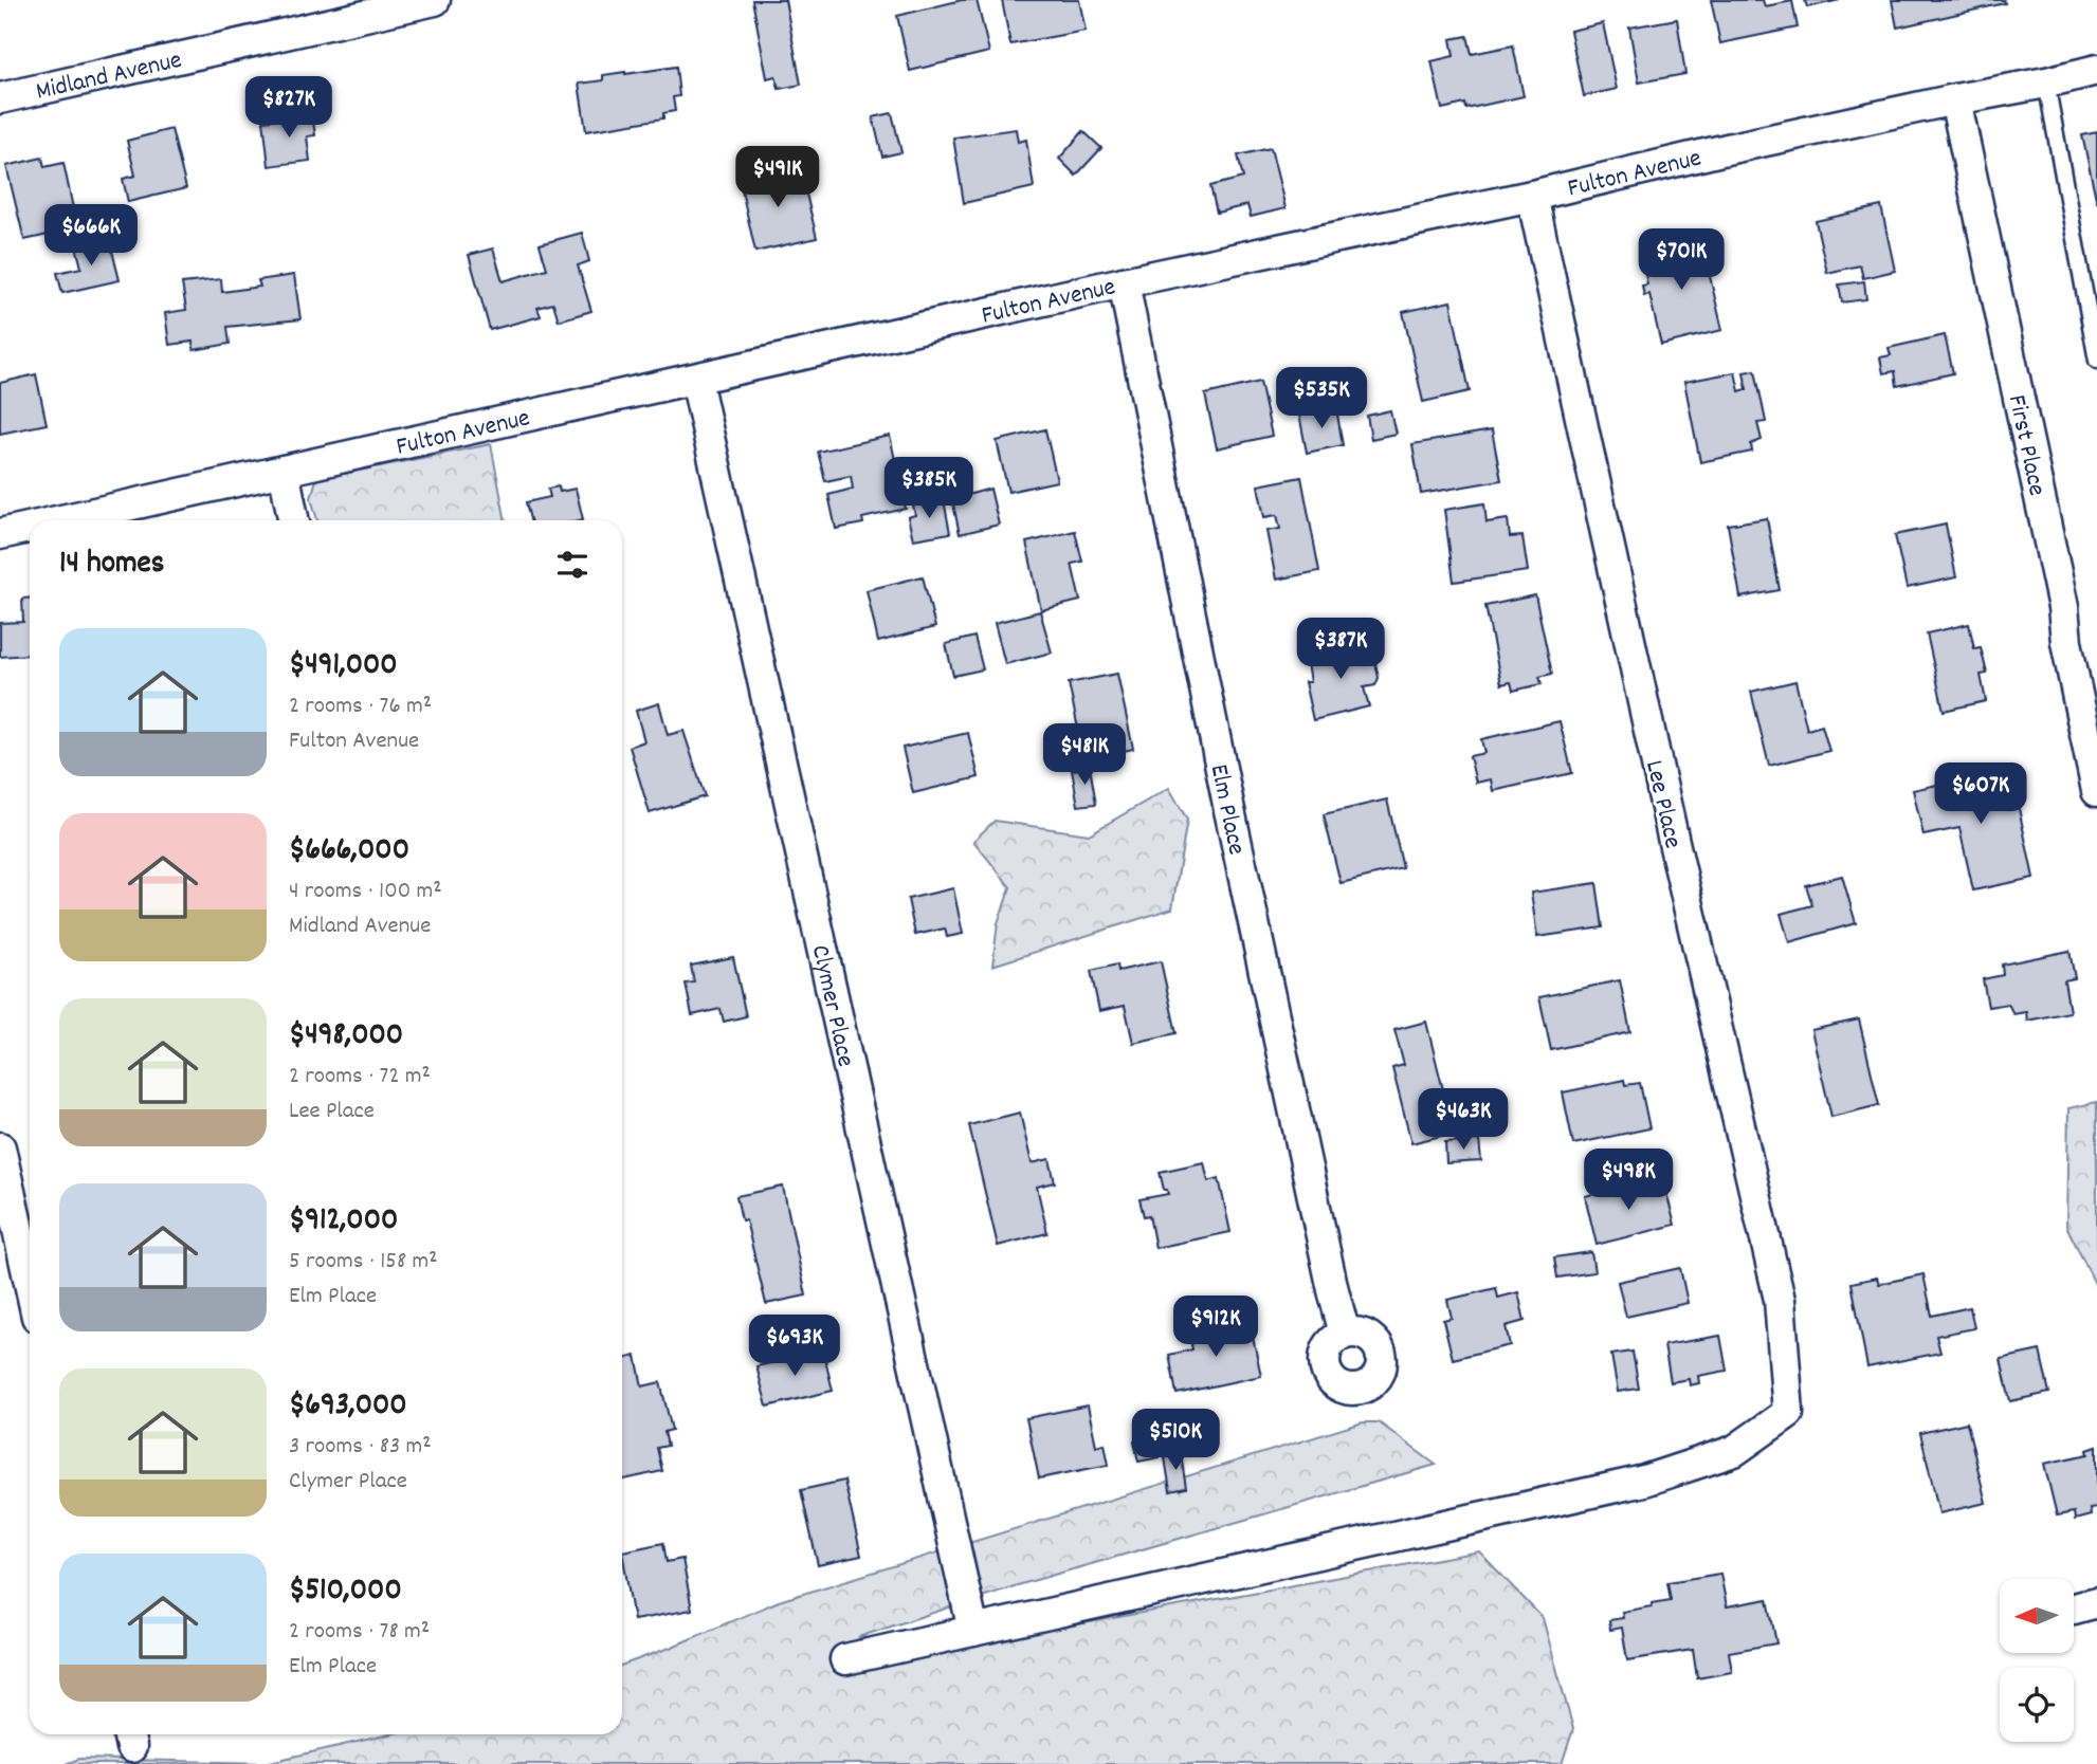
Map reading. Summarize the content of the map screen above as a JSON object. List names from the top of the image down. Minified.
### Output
{"streets":{"street":["Midland Avenue","Fulton Avenue","First Place","Lee Place","Elm Place","Clymer Place"]},"crossings":[["Fulton Avenue","First Place"],["Fulton Avenue","Lee Place"],["Fulton Avenue","Elm Place"],["Fulton Avenue","Clymer Place"],["Lee Place","Clymer Place"]],"north":"left","page":{"price":["$827K","$491K","$666K","$701K","$535K","$385K","$387K","$481K","$607K","$463K","$498K","$912K","$693K","$510K"],"heading":"14 homes","list":[{"name":"$491,000","note":"2 rooms · 76 m² · Fulton Avenue"},{"name":"$666,000","note":"4 rooms · 100 m² · Midland Avenue"},{"name":"$498,000","note":"2 rooms · 72 m² · Lee Place"},{"name":"$912,000","note":"5 rooms · 158 m² · Elm Place"},{"name":"$693,000","note":"3 rooms · 83 m² · Clymer Place"},{"name":"$510,000","note":"2 rooms · 78 m² · Elm Place"}]}}
